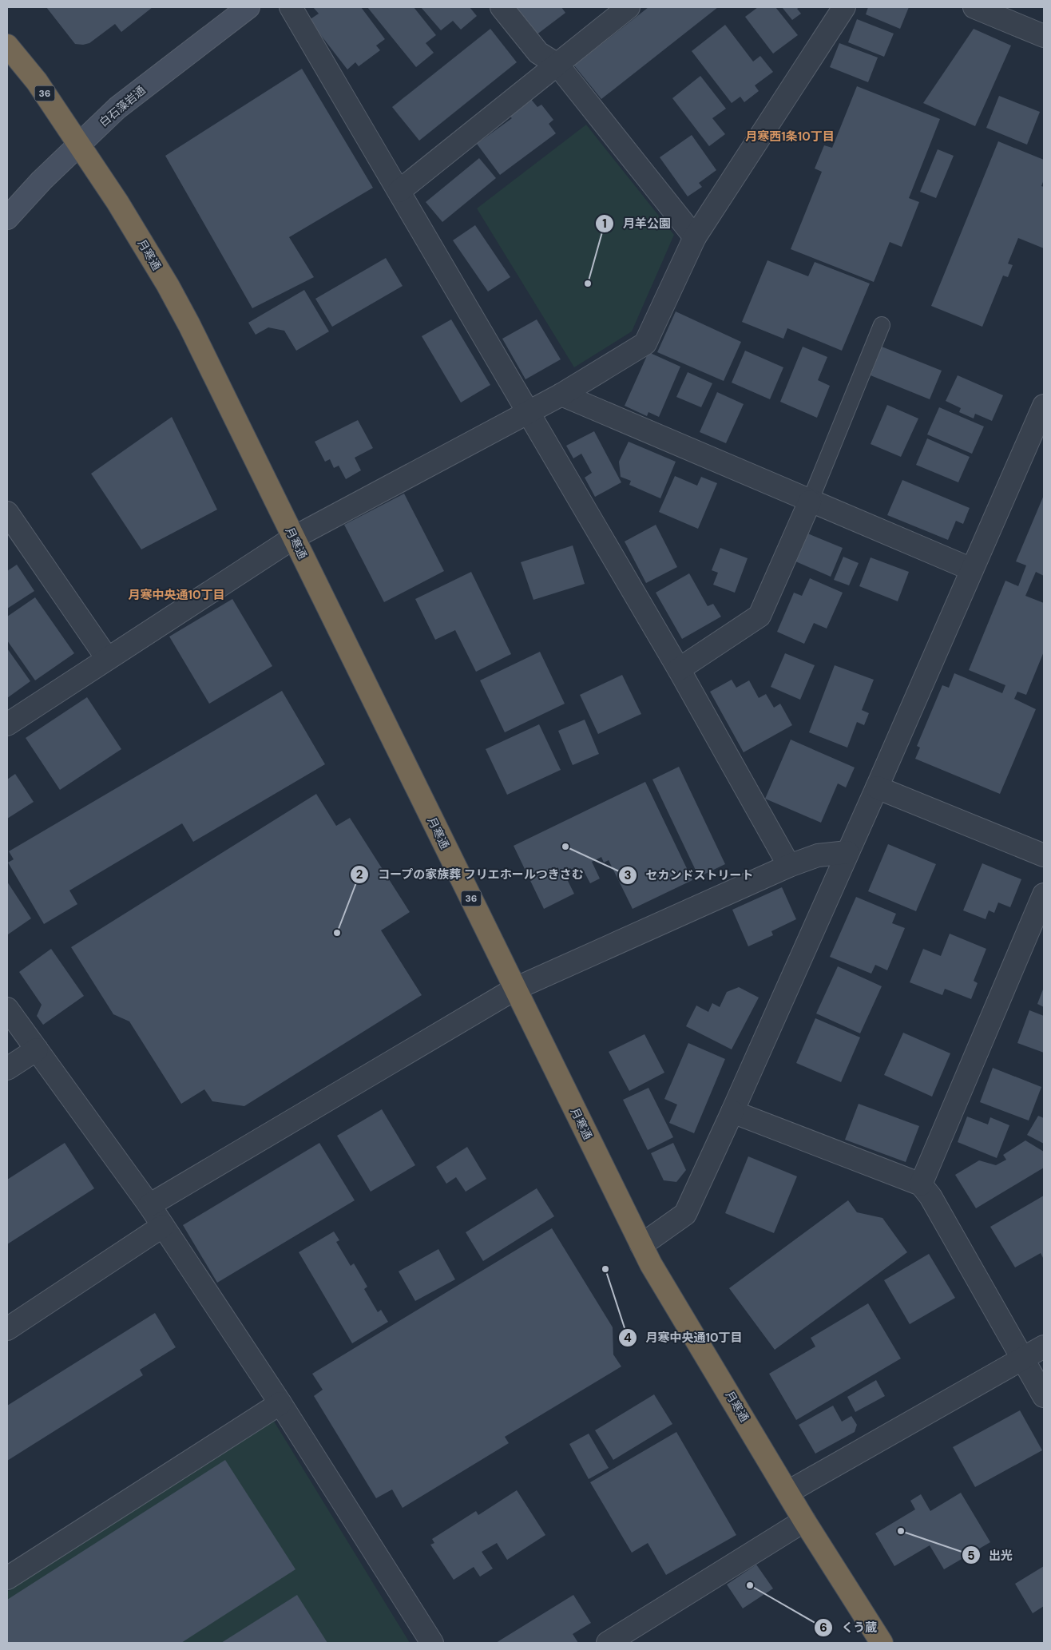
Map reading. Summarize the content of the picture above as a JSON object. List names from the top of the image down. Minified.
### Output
{"streets":{"highway":["36","月寒通"],"main road":["白石藻岩通"]},"crossings":[["白石藻岩通","月寒通"]],"districts":["月寒西1条10丁目","月寒中央通10丁目"],"places":["月羊公園","セカンドストリート","コープの家族葬 フリエホールつきさむ","月寒中央通10丁目","出光","くう蔵"]}
